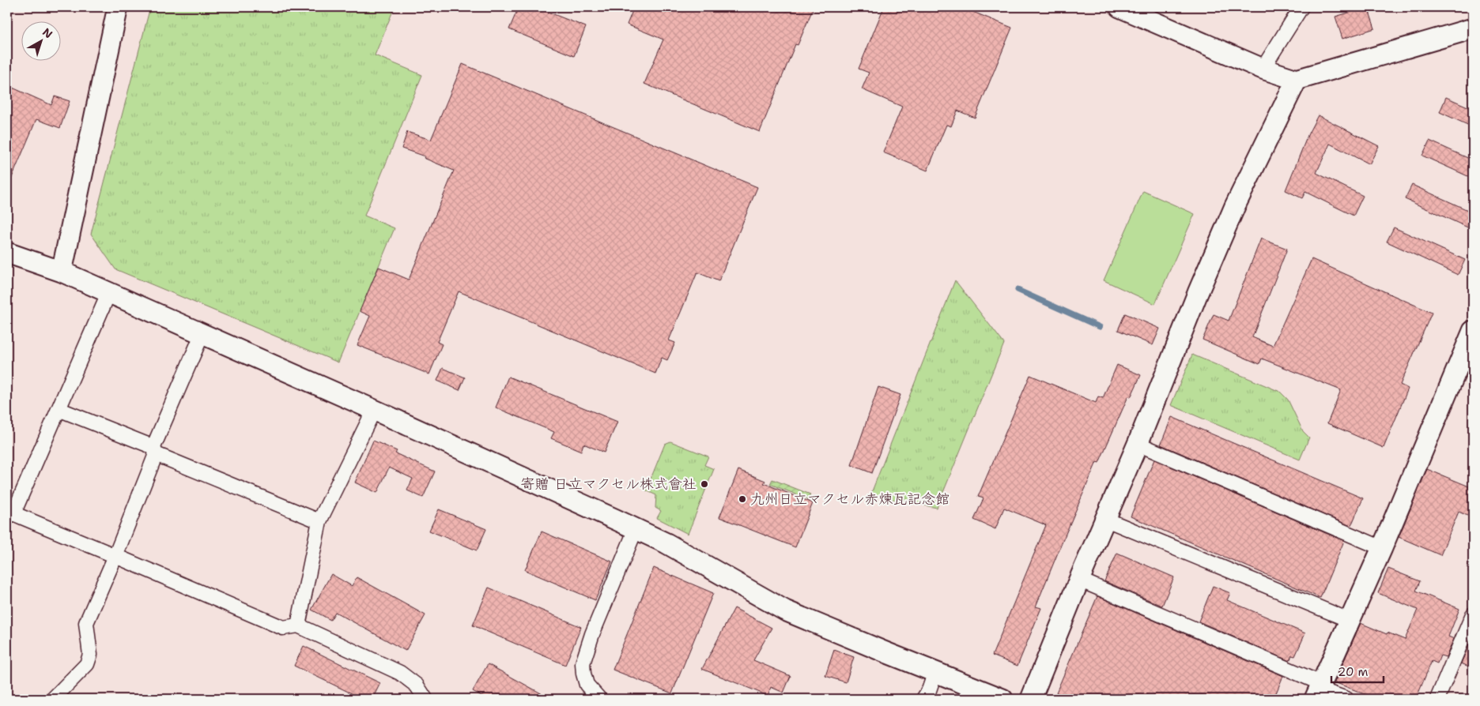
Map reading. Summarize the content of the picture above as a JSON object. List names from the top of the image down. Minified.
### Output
{"places":["寄贈 日立マクセル株式會社","九州日立マクセル赤煉瓦記念館"],"scale_bar":"20 m","north":"top right"}
